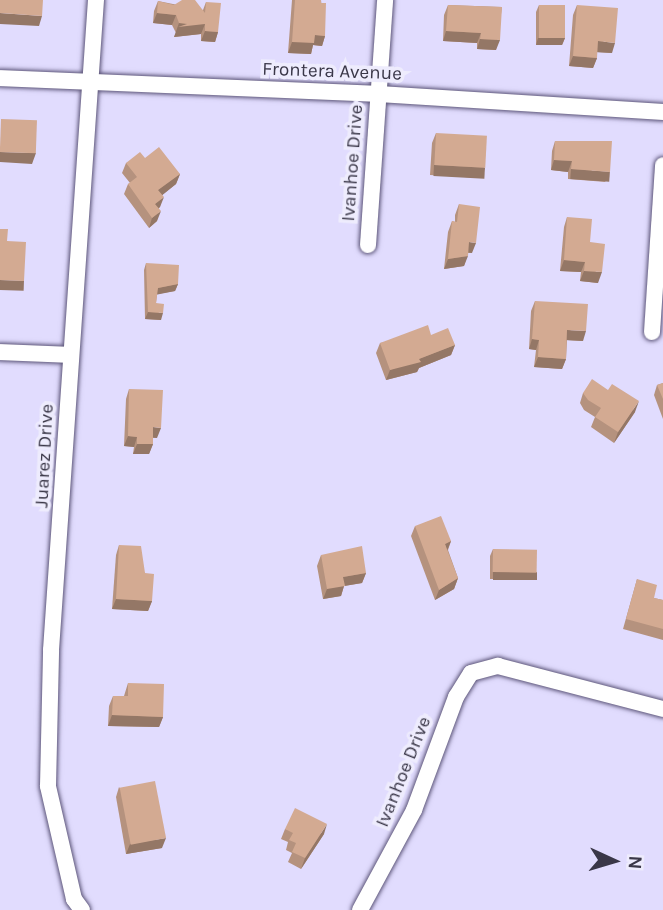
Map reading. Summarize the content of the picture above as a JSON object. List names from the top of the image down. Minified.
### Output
{"streets":{"street":["Frontera Avenue","Ivanhoe Drive","Juarez Drive"]},"crossings":[["Frontera Avenue","Ivanhoe Drive"],["Frontera Avenue","Juarez Drive"]],"north":"right"}
